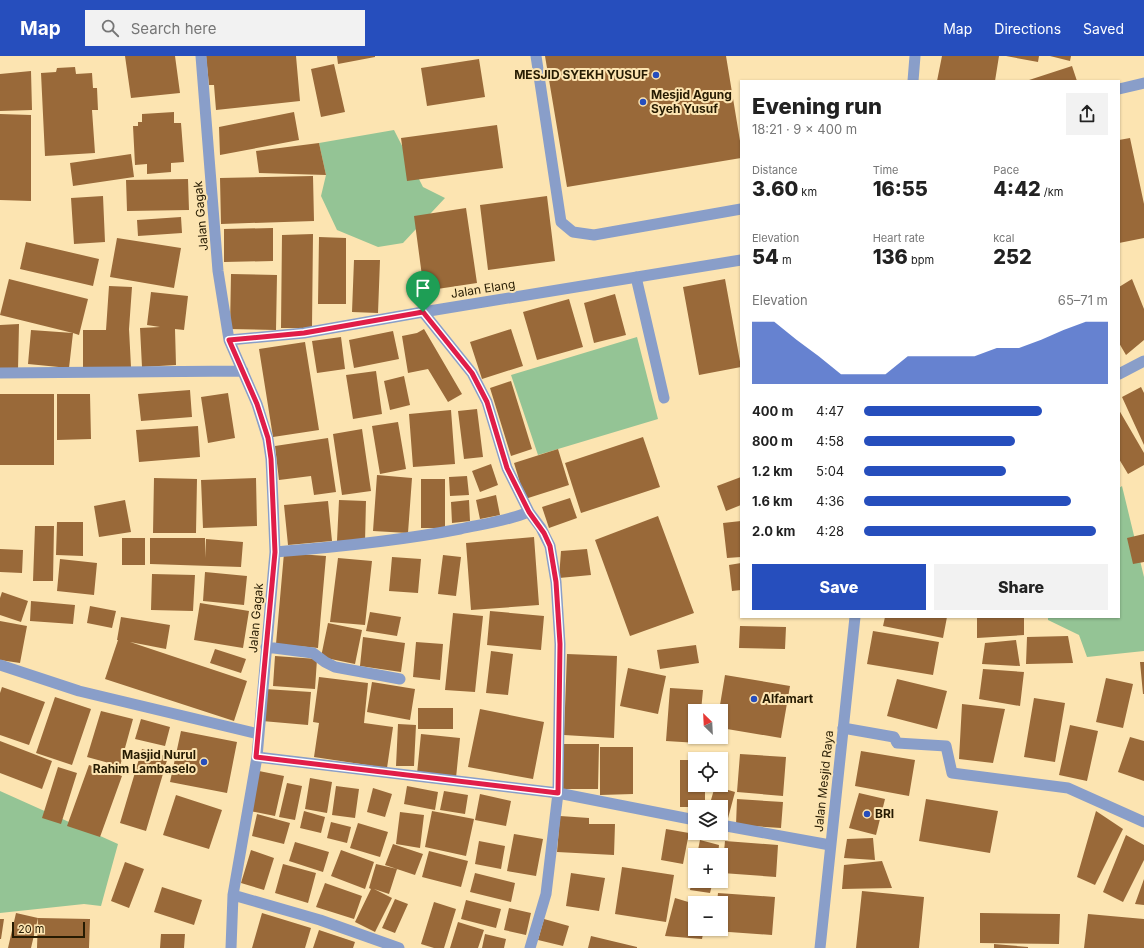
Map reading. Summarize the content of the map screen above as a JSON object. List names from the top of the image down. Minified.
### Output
{"streets":{"street":["Jalan Gagak","Jalan Elang","Jalan Mesjid Raya"]},"crossings":[["Jalan Gagak","Jalan Elang"]],"places":["MESJID SYEKH YUSUF","Mesjid Agung Syeh Yusuf","Alfamart","Masjid Nurul Rahim Lambaselo","BRI"],"scale_bar":"20 m","north":"top left","page":{"header":"Map","search":"Search here","nav":["Map","Directions","Saved"],"heading":["Evening run","18:21 · 9 × 400 m"],"stats":[["Distance","3.60 km"],["Time","16:55"],["Pace","4:42 /km"],["Elevation","54 m"],["Heart rate","136 bpm"],["kcal","252"]],"chart":["Elevation","65–71 m"],"list":[{"name":"400 m","note":"4:47"},{"name":"800 m","note":"4:58"},{"name":"1.2 km","note":"5:04"},{"name":"1.6 km","note":"4:36"},{"name":"2.0 km","note":"4:28"}],"buttons":["Save","Share"],"map_buttons":["+","−"],"scale":"20 m"}}
